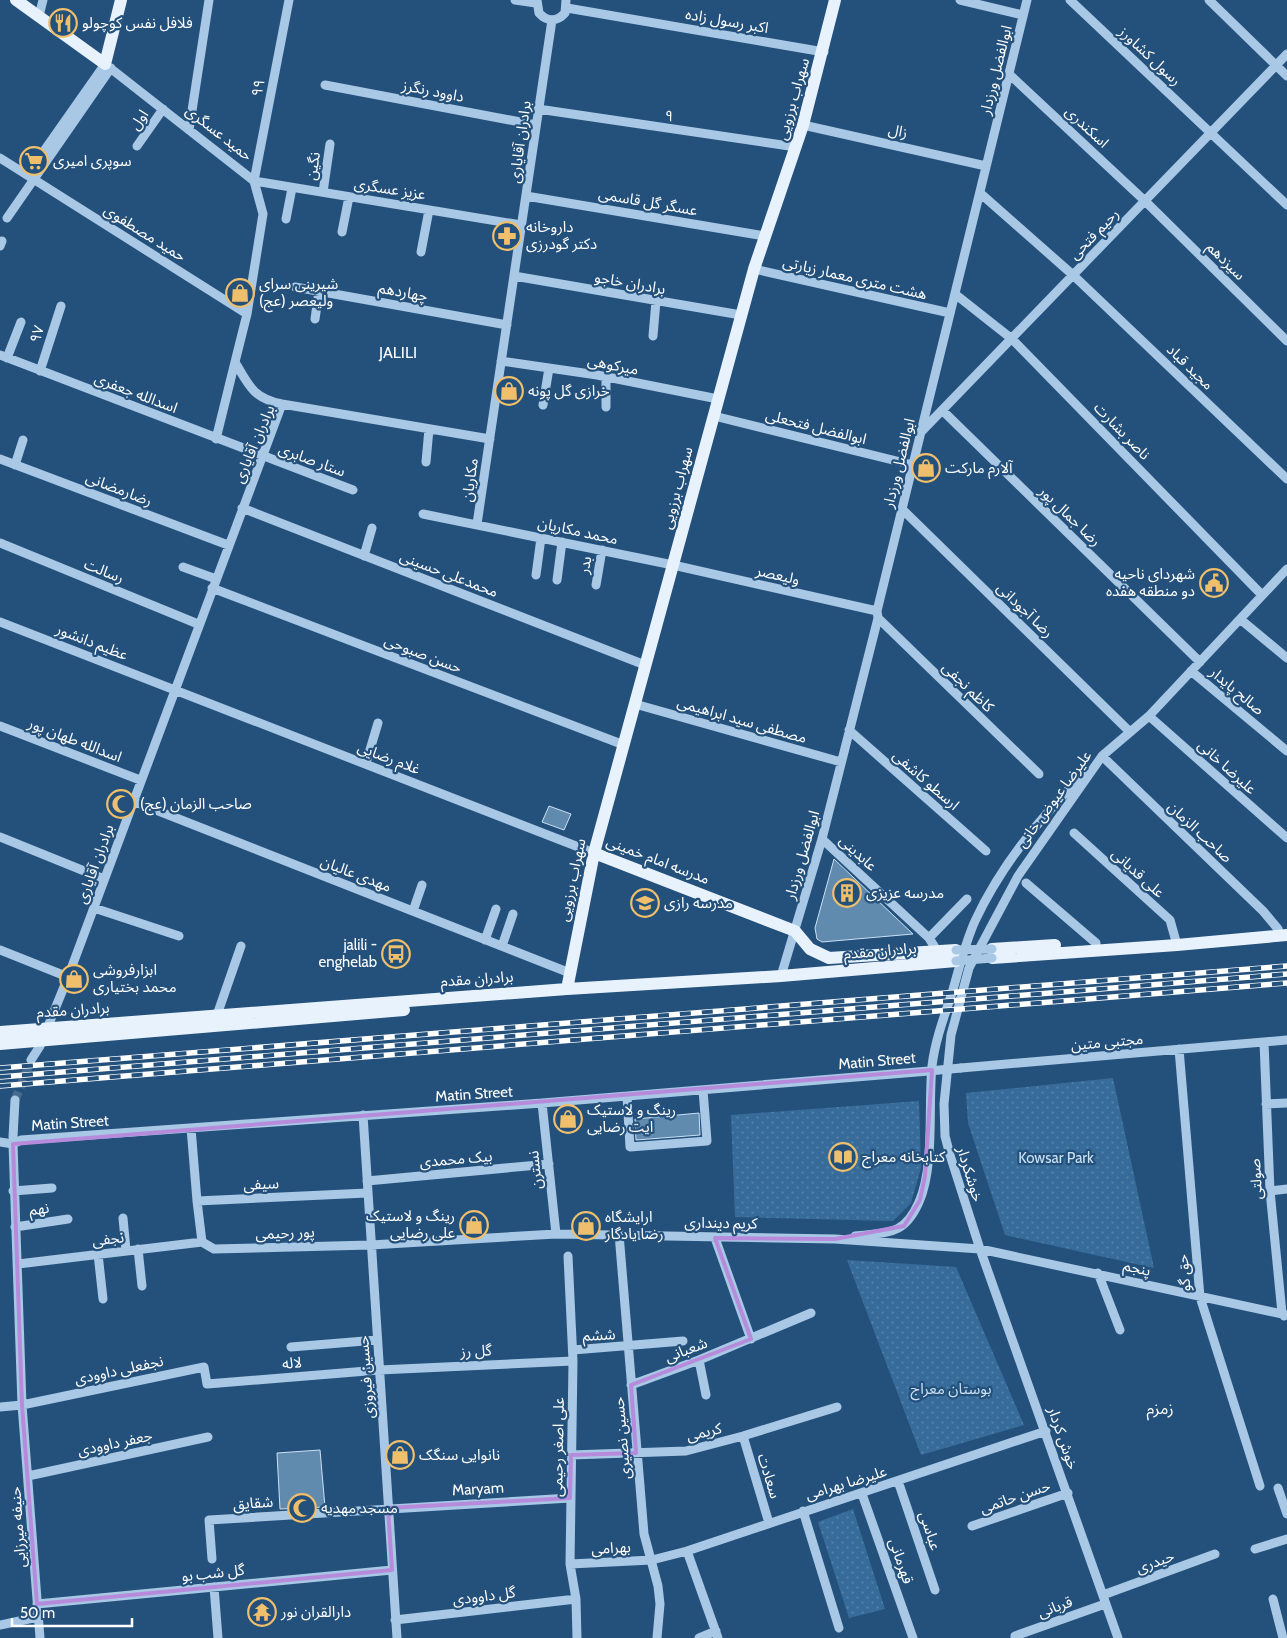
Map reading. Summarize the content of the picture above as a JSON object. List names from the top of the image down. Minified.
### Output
{"streets":{"main road":["سهراب برزویی","حمید عسگری","مدرسه امام خمینی","برادران مقدم"],"street":["اکبر رسول زاده","رسول کشاورز","ابوالفضل ورزدار","۹۹","داوود رنگرز","۹","اول","اسکندری","زال","برادران آقایاری","نگین","عزیز عسگری","عسگر گل قاسمی","حمید مصطفوی","رحیم فتحی","سیزدهم","هشت متری معمار زیارتی","برادران خاجو","چهاردهم","۹۷","میرکوهی","مجید قباد","اسدالله جعفری","ابوالفضل فتحعلی","ناصر بشارت","ستار صابری","مکاریان","رضارمضانی","رضا جمال پور","محمد مکاریان","بدر","رسالت","محمدعلی حسینی","ولیعصر","رضا آجودانی","عظیم دانشور","حسن صبوحی","کاظم نجفی","صالح پایدار","مصطفی سید ابراهیمی","اسدالله طهان پور","غلام رضایی","علیرضا خانی","ارسطو کاشفی","علیرضا عیوض خانی","صاحب الزمان","عابدینی","علی قدیانی","مهدی عالیان","مجتبی متین","Matin Street","بیک محمدی","نسترن","خوشکردار","صولتی","سیفی","نهم","کریم دینداری","پور رحیمی","نجفی","پنجم","حق گو","ششم","شعبانی","گل رز","لاله","نجفعلی داوودی","حسین فیروزی","کریمی","حسین نصیری","خوش کردار","جعفر داوودی","علی اصغر رحیمی","سعادت","علیرضا بهرامی","Maryam","حسن حاتمی","شقایق","حنیفه میرزایی","عباسی","بهرامی","قهرمانی","حیدری","گل شب بو","گل داوودی","قربانی"]},"crossings":[["اکبر رسول زاده","سهراب برزویی"],["رسول کشاورز","رحیم فتحی"],["ابوالفضل ورزدار","اسکندری"],["ابوالفضل ورزدار","زال"],["ابوالفضل ورزدار","رحیم فتحی"],["ابوالفضل ورزدار","هشت متری معمار زیارتی"],["ابوالفضل ورزدار","مجید قباد"],["ابوالفضل ورزدار","ابوالفضل فتحعلی"],["ابوالفضل ورزدار","ناصر بشارت"],["ابوالفضل ورزدار","ولیعصر"],["ابوالفضل ورزدار","رضا آجودانی"],["ابوالفضل ورزدار","کاظم نجفی"],["ابوالفضل ورزدار","مصطفی سید ابراهیمی"],["ابوالفضل ورزدار","ارسطو کاشفی"],["ابوالفضل ورزدار","عابدینی"],["ابوالفضل ورزدار","مدرسه امام خمینی"],["ابوالفضل ورزدار","برادران مقدم"],["۹۹","حمید عسگری"],["۹۹","عزیز عسگری"],["داوود رنگرز","برادران آقایاری"],["سهراب برزویی","۹"],["سهراب برزویی","زال"],["سهراب برزویی","عسگر گل قاسمی"],["سهراب برزویی","هشت متری معمار زیارتی"],["سهراب برزویی","برادران خاجو"],["سهراب برزویی","میرکوهی"],["سهراب برزویی","ابوالفضل فتحعلی"],["سهراب برزویی","محمد مکاریان"],["سهراب برزویی","محمدعلی حسینی"],["سهراب برزویی","ولیعصر"],["سهراب برزویی","حسن صبوحی"],["سهراب برزویی","مصطفی سید ابراهیمی"],["سهراب برزویی","غلام رضایی"],["سهراب برزویی","مدرسه امام خمینی"],["سهراب برزویی","مهدی عالیان"],["سهراب برزویی","برادران مقدم"],["۹","برادران آقایاری"],["اول","حمید عسگری"],["اسکندری","رحیم فتحی"],["اسکندری","سیزدهم"],["حمید عسگری","عزیز عسگری"],["حمید عسگری","حمید مصطفوی"],["حمید عسگری","اسدالله جعفری"],["برادران آقایاری","عزیز عسگری"],["برادران آقایاری","عسگر گل قاسمی"],["برادران آقایاری","برادران خاجو"],["برادران آقایاری","چهاردهم"],["برادران آقایاری","میرکوهی"],["برادران آقایاری","اسدالله جعفری"],["برادران آقایاری","ستار صابری"],["برادران آقایاری","مکاریان"],["برادران آقایاری","رضارمضانی"],["برادران آقایاری","رسالت"],["برادران آقایاری","محمدعلی حسینی"],["برادران آقایاری","عظیم دانشور"],["برادران آقایاری","حسن صبوحی"],["برادران آقایاری","اسدالله طهان پور"],["برادران آقایاری","غلام رضایی"],["برادران آقایاری","مهدی عالیان"],["برادران آقایاری","برادران مقدم"],["نگین","عزیز عسگری"],["رحیم فتحی","سیزدهم"],["رحیم فتحی","مجید قباد"],["رحیم فتحی","ناصر بشارت"],["رحیم فتحی","رضا جمال پور"],["۹۷","اسدالله جعفری"],["اسدالله جعفری","ستار صابری"],["ناصر بشارت","علیرضا عیوض خانی"],["مکاریان","محمد مکاریان"],["رضا جمال پور","علیرضا عیوض خانی"],["محمد مکاریان","بدر"],["محمد مکاریان","ولیعصر"],["ولیعصر","کاظم نجفی"],["رضا آجودانی","علیرضا عیوض خانی"],["عظیم دانشور","غلام رضایی"],["صالح پایدار","علیرضا عیوض خانی"],["غلام رضایی","مدرسه امام خمینی"],["علیرضا خانی","علیرضا عیوض خانی"],["علیرضا عیوض خانی","صاحب الزمان"],["علیرضا عیوض خانی","خوشکردار"],["عابدینی","برادران مقدم"],["مدرسه امام خمینی","برادران مقدم"],["مجتبی متین","Matin Street"],["مجتبی متین","صولتی"],["مجتبی متین","حق گو"],["Matin Street","نسترن"],["Matin Street","حسین فیروزی"],["Matin Street","حنیفه میرزایی"],["بیک محمدی","نسترن"],["بیک محمدی","حسین فیروزی"],["نسترن","کریم دینداری"],["خوشکردار","کریم دینداری"],["خوشکردار","پنجم"],["خوشکردار","خوش کردار"],["صولتی","پنجم"],["سیفی","حسین فیروزی"],["نهم","حنیفه میرزایی"],["کریم دینداری","پور رحیمی"],["کریم دینداری","پنجم"],["کریم دینداری","حسین فیروزی"],["کریم دینداری","حسین نصیری"],["کریم دینداری","خوش کردار"],["پور رحیمی","نجفی"],["پور رحیمی","حسین فیروزی"],["نجفی","حنیفه میرزایی"],["پنجم","حق گو"],["پنجم","خوش کردار"],["ششم","حسین نصیری"],["ششم","علی اصغر رحیمی"],["شعبانی","حسین نصیری"],["گل رز","لاله"],["گل رز","حسین فیروزی"],["گل رز","علی اصغر رحیمی"],["لاله","نجفعلی داوودی"],["لاله","حسین فیروزی"],["نجفعلی داوودی","حنیفه میرزایی"],["حسین فیروزی","Maryam"],["حسین فیروزی","شقایق"],["حسین فیروزی","گل شب بو"],["حسین فیروزی","گل داوودی"],["کریمی","حسین نصیری"],["کریمی","علی اصغر رحیمی"],["کریمی","سعادت"],["حسین نصیری","علیرضا بهرامی"],["حسین نصیری","بهرامی"],["خوش کردار","علیرضا بهرامی"],["خوش کردار","حسن حاتمی"],["خوش کردار","حیدری"],["خوش کردار","قربانی"],["جعفر داوودی","حنیفه میرزایی"],["علی اصغر رحیمی","Maryam"],["علی اصغر رحیمی","بهرامی"],["علی اصغر رحیمی","گل داوودی"],["سعادت","علیرضا بهرامی"],["علیرضا بهرامی","عباسی"],["علیرضا بهرامی","بهرامی"],["علیرضا بهرامی","قهرمانی"],["Maryam","شقایق"],["حنیفه میرزایی","گل شب بو"],["حیدری","قربانی"]],"districts":["JALILI","زمزم"],"parks":["Kowsar Park","بوستان معراج"],"places":{"restaurant":["فلافل نفس کوچولو"],"supermarket":["سوپری امیری"],"pharmacy":["داروخانه دکتر گودرزی"],"shop":["شیرینی سرای ولیعصر (عج)","خرازی گل پونه","آلارم مارکت","ابزارفروشی محمد بختیاری","رینگ و لاستیک ایت رضایی","رینگ و لاستیک علی رضایی","ارایشگاه رضا یادگار","نانوایی سنگک"],"public building":["شهردای ناحیه دو منطقه هفده"],"mosque":["صاحب الزمان (عج)","مسجد مهدیه"],"building":["مدرسه عزیزی"],"school or university":["مدرسه رازی"],"bus stop":["jalili - enghelab"],"library":["کتابخانه معراج"],"temple":["دارالقران نور"]},"scale_bar":"50 m"}
